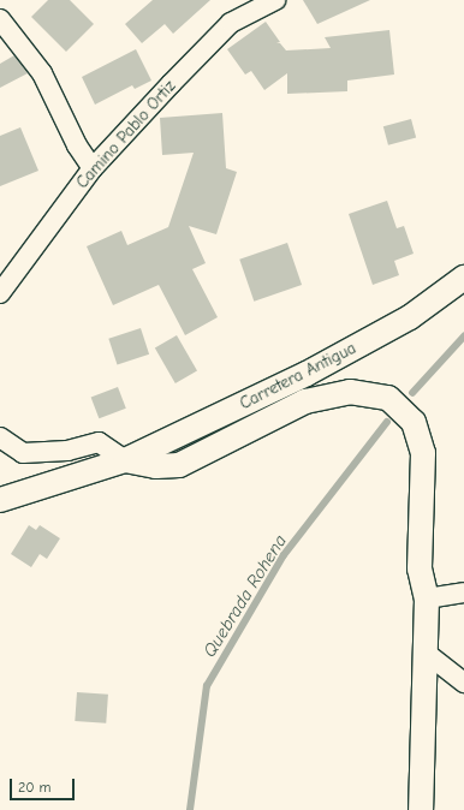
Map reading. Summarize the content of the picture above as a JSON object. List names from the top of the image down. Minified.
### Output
{"streets":{"street":["Camino Pablo Ortiz","Carretera Antigua"]},"water":["Quebrada Rohena"],"scale_bar":"20 m"}
